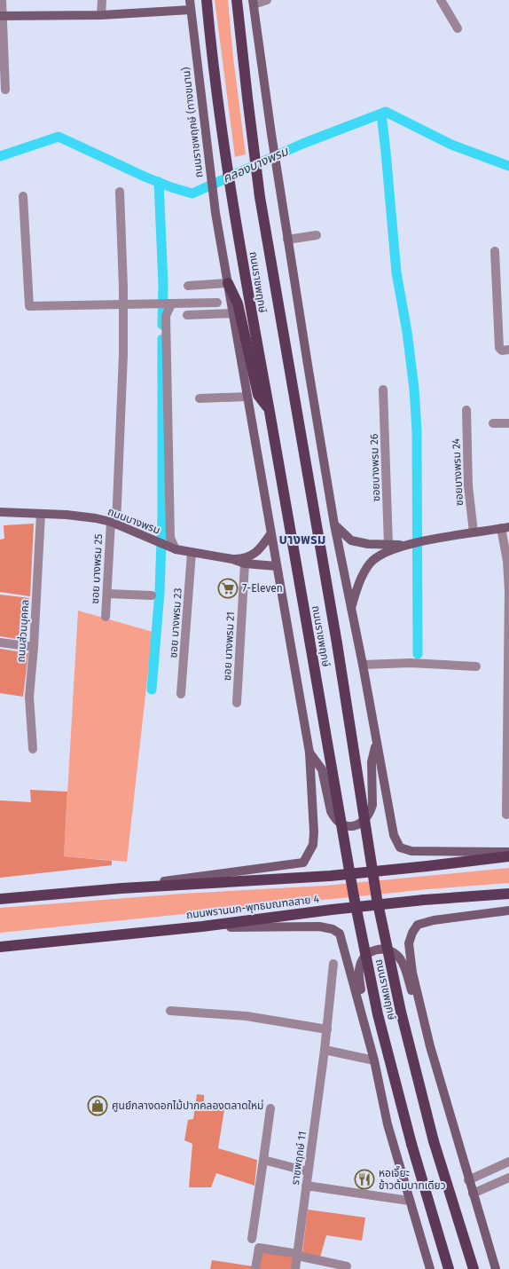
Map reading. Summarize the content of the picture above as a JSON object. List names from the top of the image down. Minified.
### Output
{"streets":{"main road":["ถนนราชพฤกษ์ (ทางขนาน)","ถนนราชพฤกษ์","ถนนบางพรม","ถนนพรานนก-พุทธมณฑลสาย 4"],"street":["ซอยบางพรม 26","ซอยบางพรม 24","ซอย บางพรม 25","ซอย บางพรม 23","ถนนส่วนบุคคล","ซอย บางพรม 21","ราชพฤกษ์ 11"]},"crossings":[["ถนนบางพรม","ซอย บางพรม 25"],["ถนนบางพรม","ซอย บางพรม 23"],["ถนนบางพรม","ถนนส่วนบุคคล"],["ถนนบางพรม","ซอย บางพรม 21"]],"districts":["บางพรม"],"water":["คลองบางพรม"],"places":{"supermarket":["7-Eleven"],"shop":["ศูนย์กลางดอกไม้ปากคลองตลาดใหม่"],"restaurant":["หอเจี๊ยะ ข้าวต้มบาทเดียว"]}}
